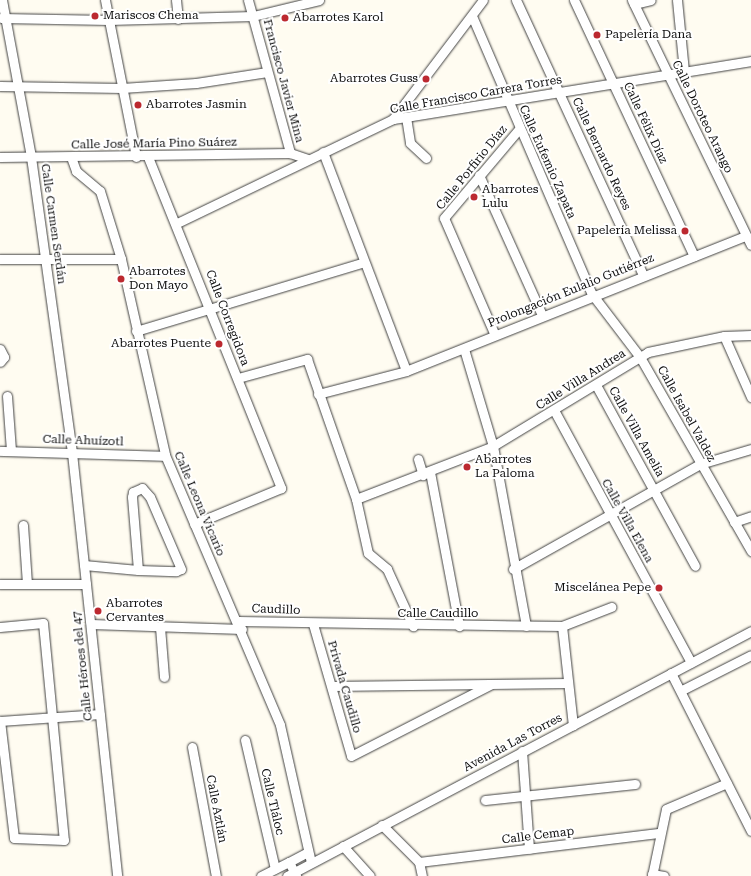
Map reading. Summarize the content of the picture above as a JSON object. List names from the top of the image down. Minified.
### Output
{"streets":{"street":["Francisco Javier Mina","Calle Francisco Carrera Torres","Calle Doroteo Arango","Calle Félix Díaz","Calle José María Pino Suárez","Calle Bernardo Reyes","Calle Eufemio Zapata","Calle Porfirio Díaz","Calle Carmen Serdán","Prolongación Eulalio Gutiérrez","Calle Corregidora","Calle Villa Andrea","Calle Isabel Valdez","Calle Villa Amelía","Calle Ahuízotl","Calle Leona Vicario","Calle Villa Elena","Caudillo","Calle Caudillo","Calle Héroes del 47","Privada Caudillo","Avenida Las Torres","Calle Tláloc","Calle Aztlán","Calle Cemap"]},"crossings":[["Francisco Javier Mina","Calle José María Pino Suárez"],["Calle Francisco Carrera Torres","Calle Doroteo Arango"],["Calle Francisco Carrera Torres","Calle Félix Díaz"],["Calle Francisco Carrera Torres","Calle José María Pino Suárez"],["Calle Francisco Carrera Torres","Calle Bernardo Reyes"],["Calle Francisco Carrera Torres","Calle Eufemio Zapata"],["Calle Francisco Carrera Torres","Calle Corregidora"],["Calle Doroteo Arango","Prolongación Eulalio Gutiérrez"],["Calle Félix Díaz","Prolongación Eulalio Gutiérrez"],["Calle José María Pino Suárez","Calle Carmen Serdán"],["Calle José María Pino Suárez","Calle Corregidora"],["Calle José María Pino Suárez","Calle Leona Vicario"],["Calle Bernardo Reyes","Prolongación Eulalio Gutiérrez"],["Calle Eufemio Zapata","Calle Porfirio Díaz"],["Calle Eufemio Zapata","Prolongación Eulalio Gutiérrez"],["Calle Eufemio Zapata","Calle Isabel Valdez"],["Calle Porfirio Díaz","Prolongación Eulalio Gutiérrez"],["Calle Carmen Serdán","Calle Ahuízotl"],["Calle Carmen Serdán","Calle Héroes del 47"],["Prolongación Eulalio Gutiérrez","Calle Isabel Valdez"],["Calle Corregidora","Calle Leona Vicario"],["Calle Villa Andrea","Calle Isabel Valdez"],["Calle Villa Andrea","Calle Villa Amelía"],["Calle Villa Andrea","Calle Villa Elena"],["Calle Ahuízotl","Calle Leona Vicario"],["Calle Ahuízotl","Calle Héroes del 47"],["Calle Leona Vicario","Caudillo"],["Calle Leona Vicario","Avenida Las Torres"],["Calle Villa Elena","Avenida Las Torres"],["Caudillo","Calle Caudillo"],["Caudillo","Calle Héroes del 47"],["Caudillo","Privada Caudillo"],["Calle Caudillo","Privada Caudillo"]],"places":["Mariscos Chema","Abarrotes Karol","Papelería Dana","Abarrotes Guss","Abarrotes Jasmin","Abarrotes Lulu","Papelería Melissa","Abarrotes Don Mayo","Abarrotes Puente","Abarrotes La Paloma","Miscelánea Pepe","Abarrotes Cervantes"]}
